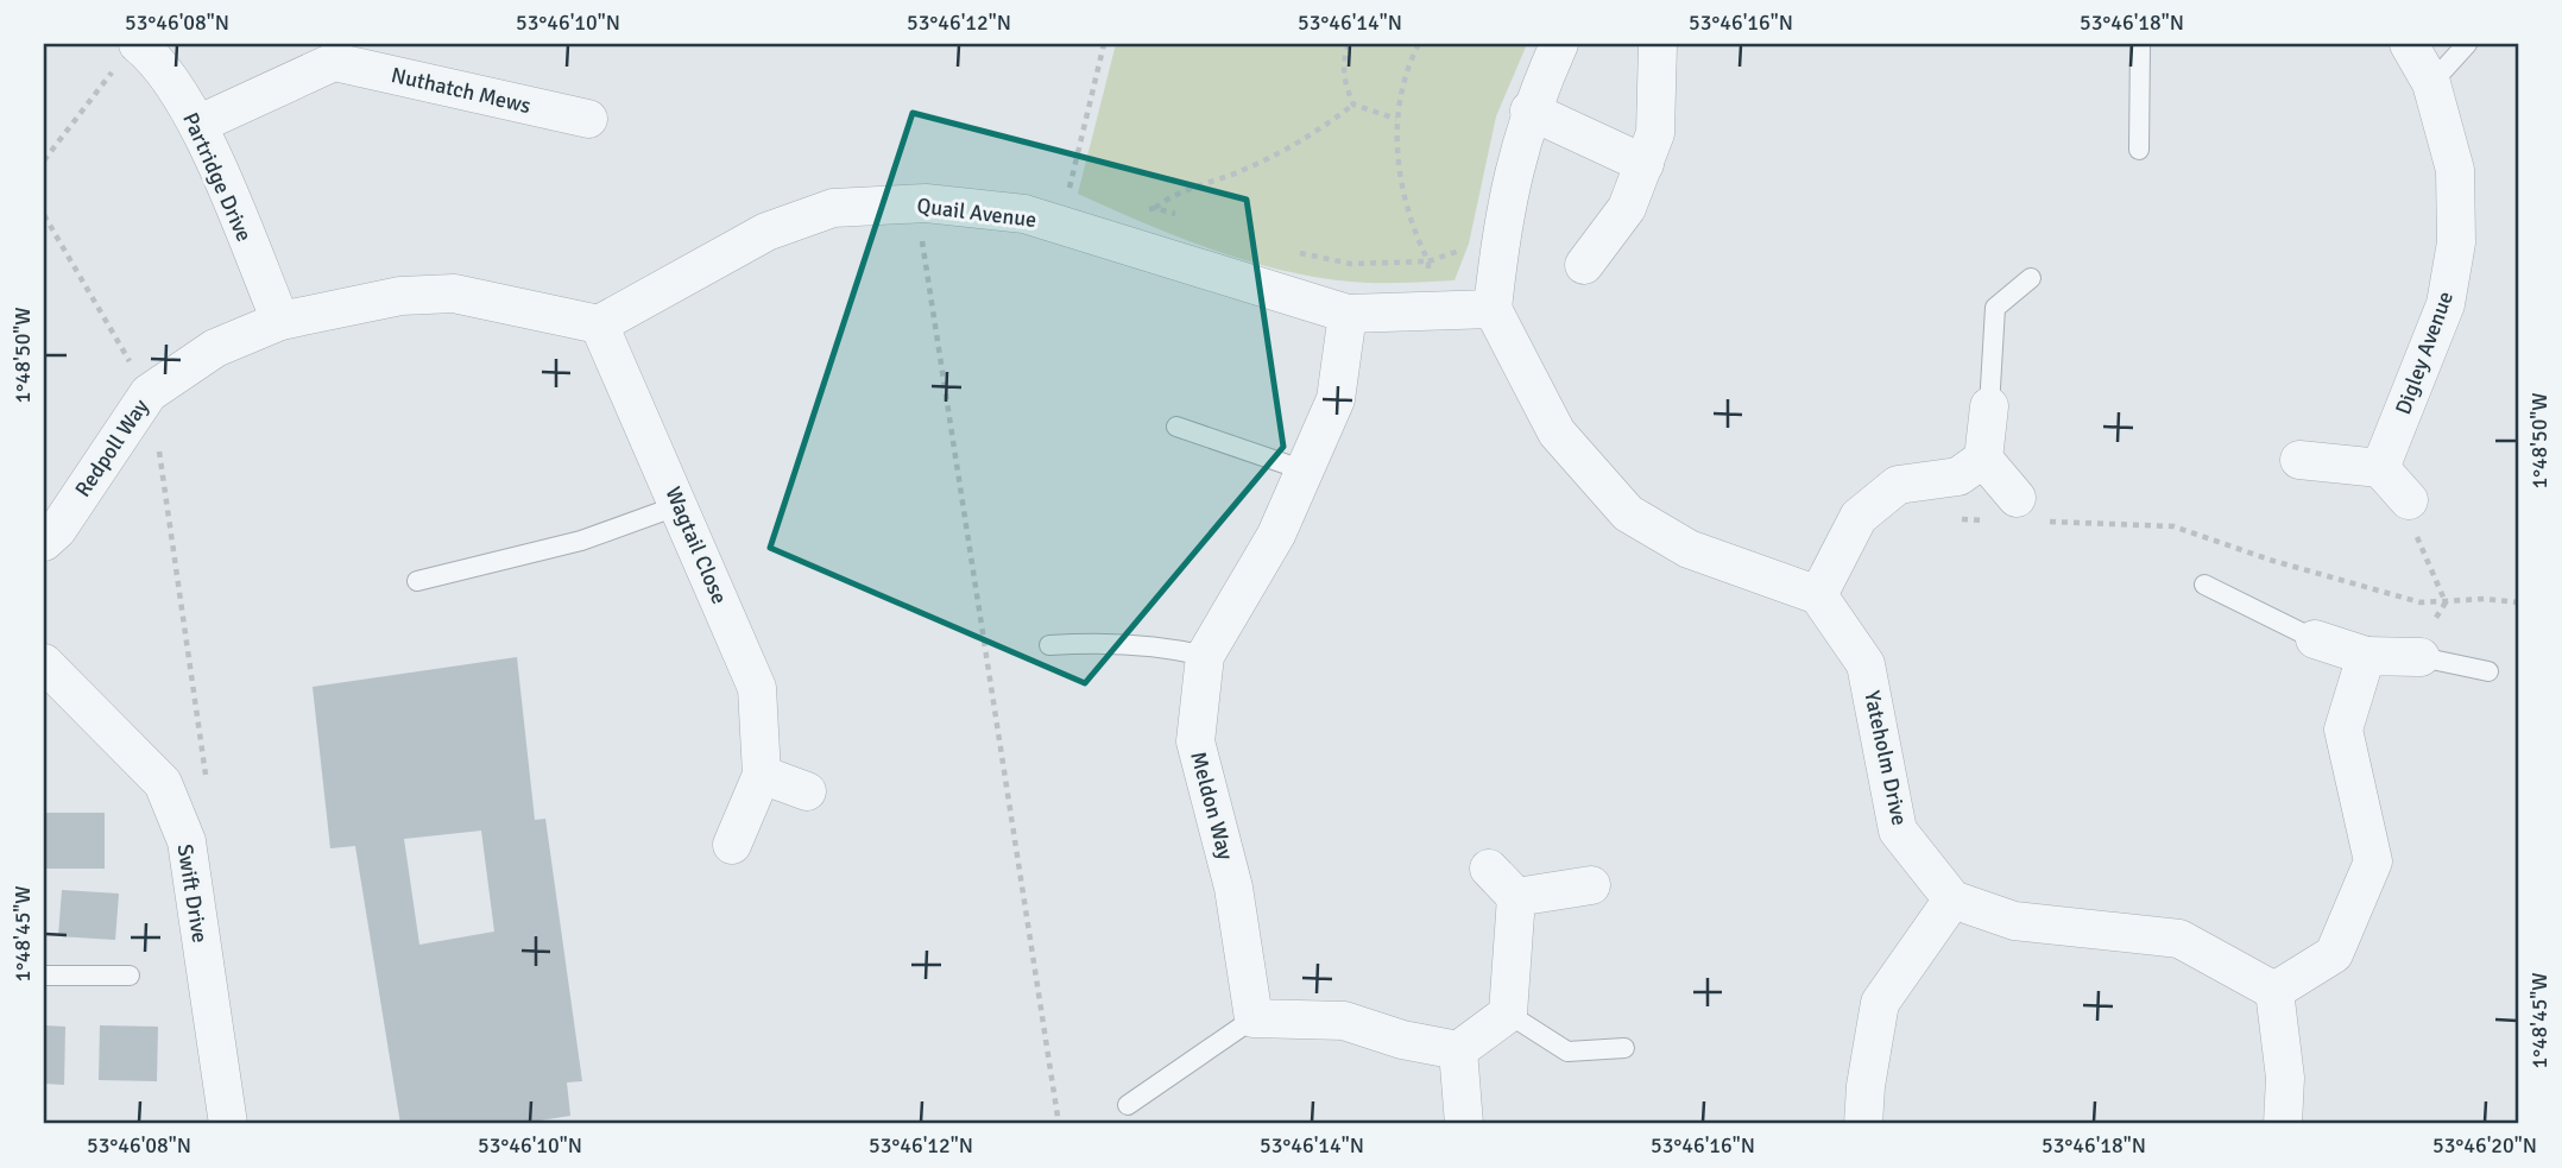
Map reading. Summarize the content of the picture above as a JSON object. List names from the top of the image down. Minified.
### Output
{"streets":{"street":["Nuthatch Mews","Partridge Drive","Quail Avenue","Digley Avenue","Redpoll Way","Wagtail Close","Yateholm Drive","Meldon Way","Swift Drive"]},"crossings":[["Nuthatch Mews","Partridge Drive"],["Partridge Drive","Redpoll Way"],["Quail Avenue","Wagtail Close"],["Quail Avenue","Meldon Way"]],"coordinates":["53°46'08\"N","53°46'10\"N","53°46'12\"N","53°46'14\"N","53°46'16\"N","53°46'18\"N","1°48'50\"W","1°48'45\"W","53°46'20\"N"]}
